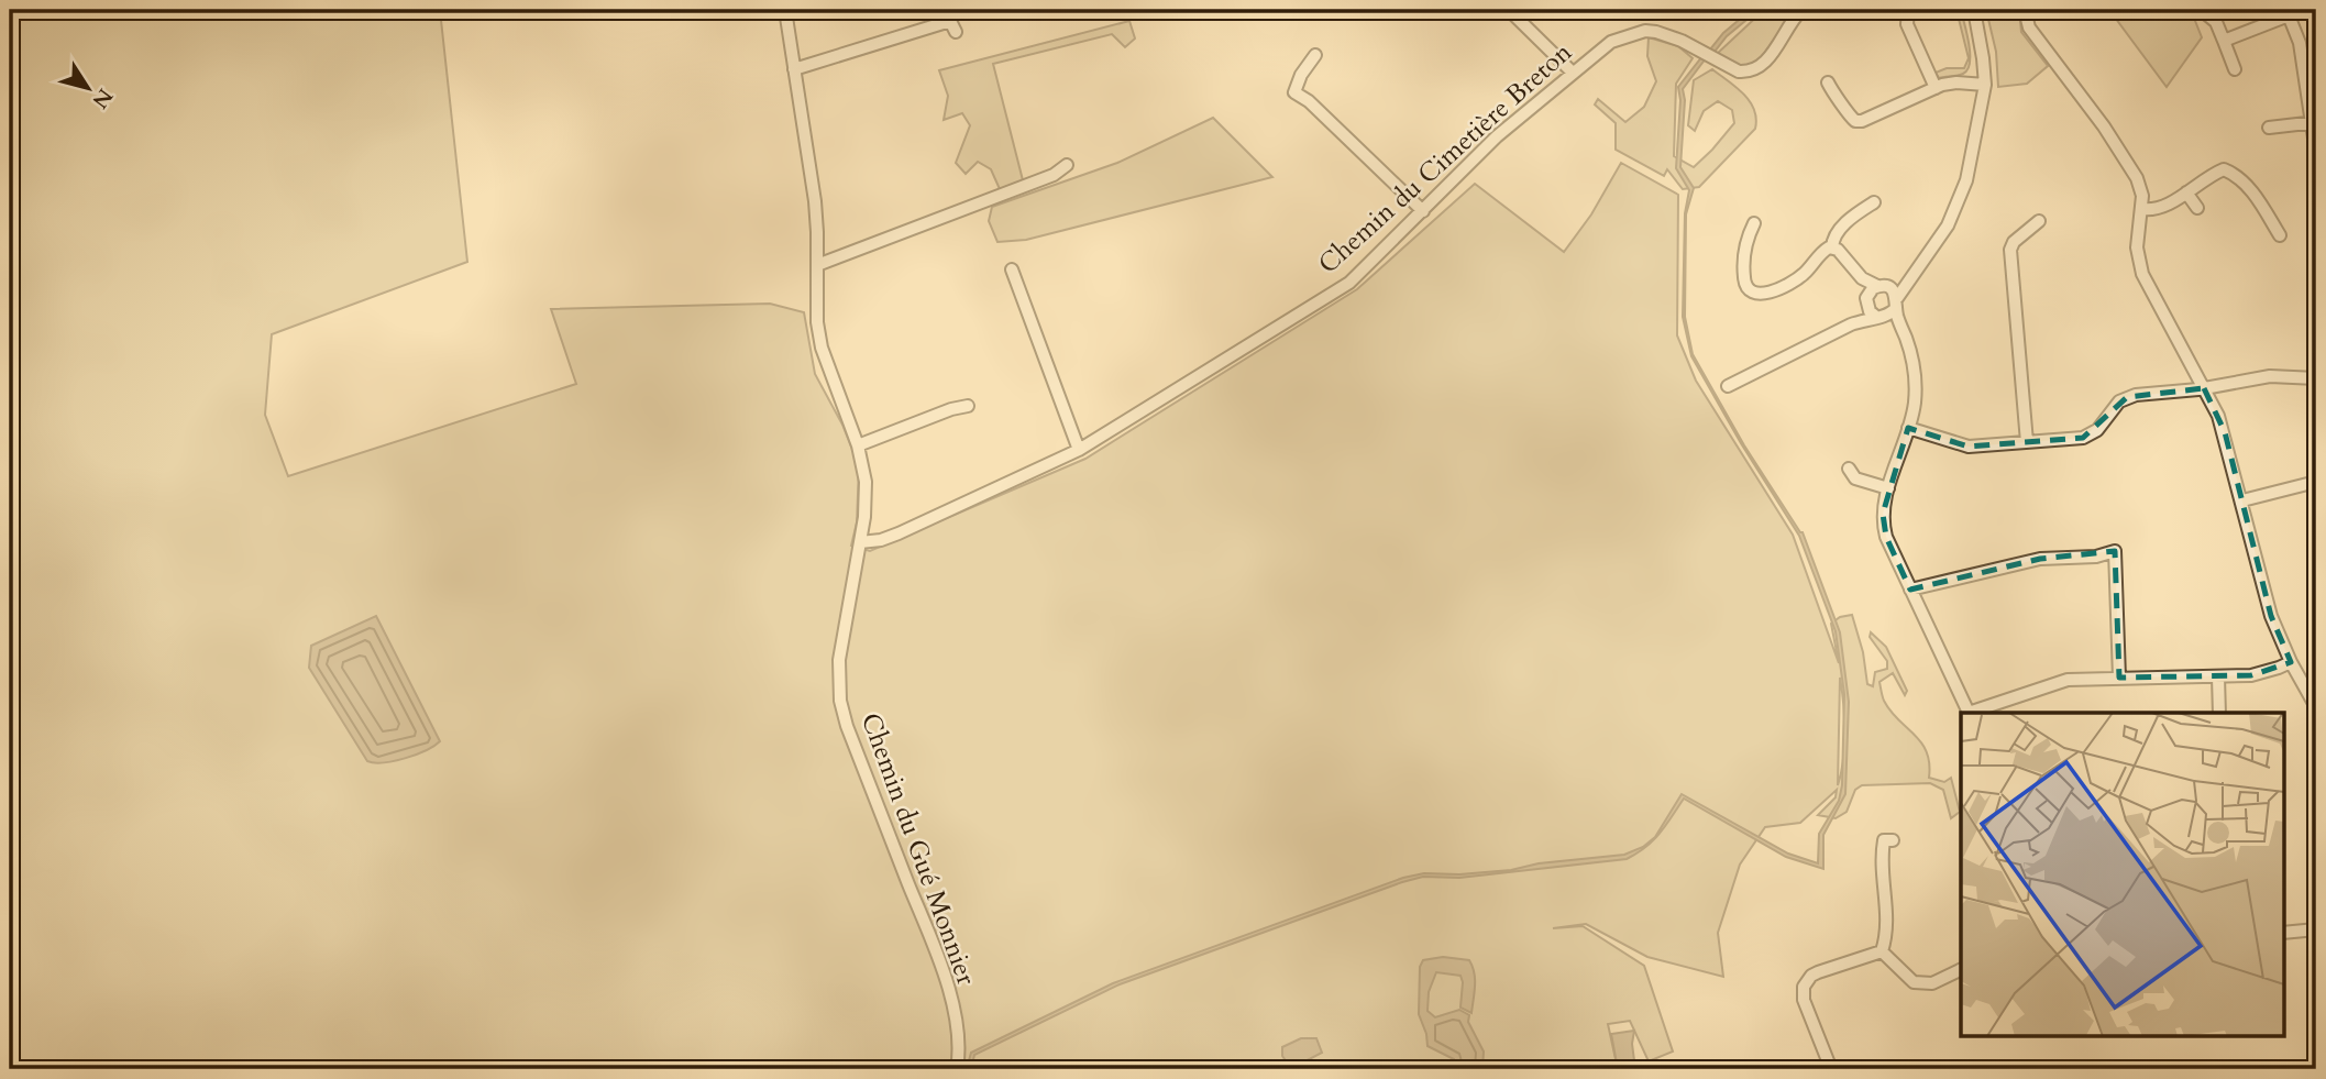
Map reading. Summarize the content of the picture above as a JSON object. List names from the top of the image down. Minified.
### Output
{"streets":{"street":["Chemin du Cimetière Breton","Chemin du Gué Monnier"]},"crossings":[["Chemin du Cimetière Breton","Chemin du Gué Monnier"]],"north":"bottom right"}
